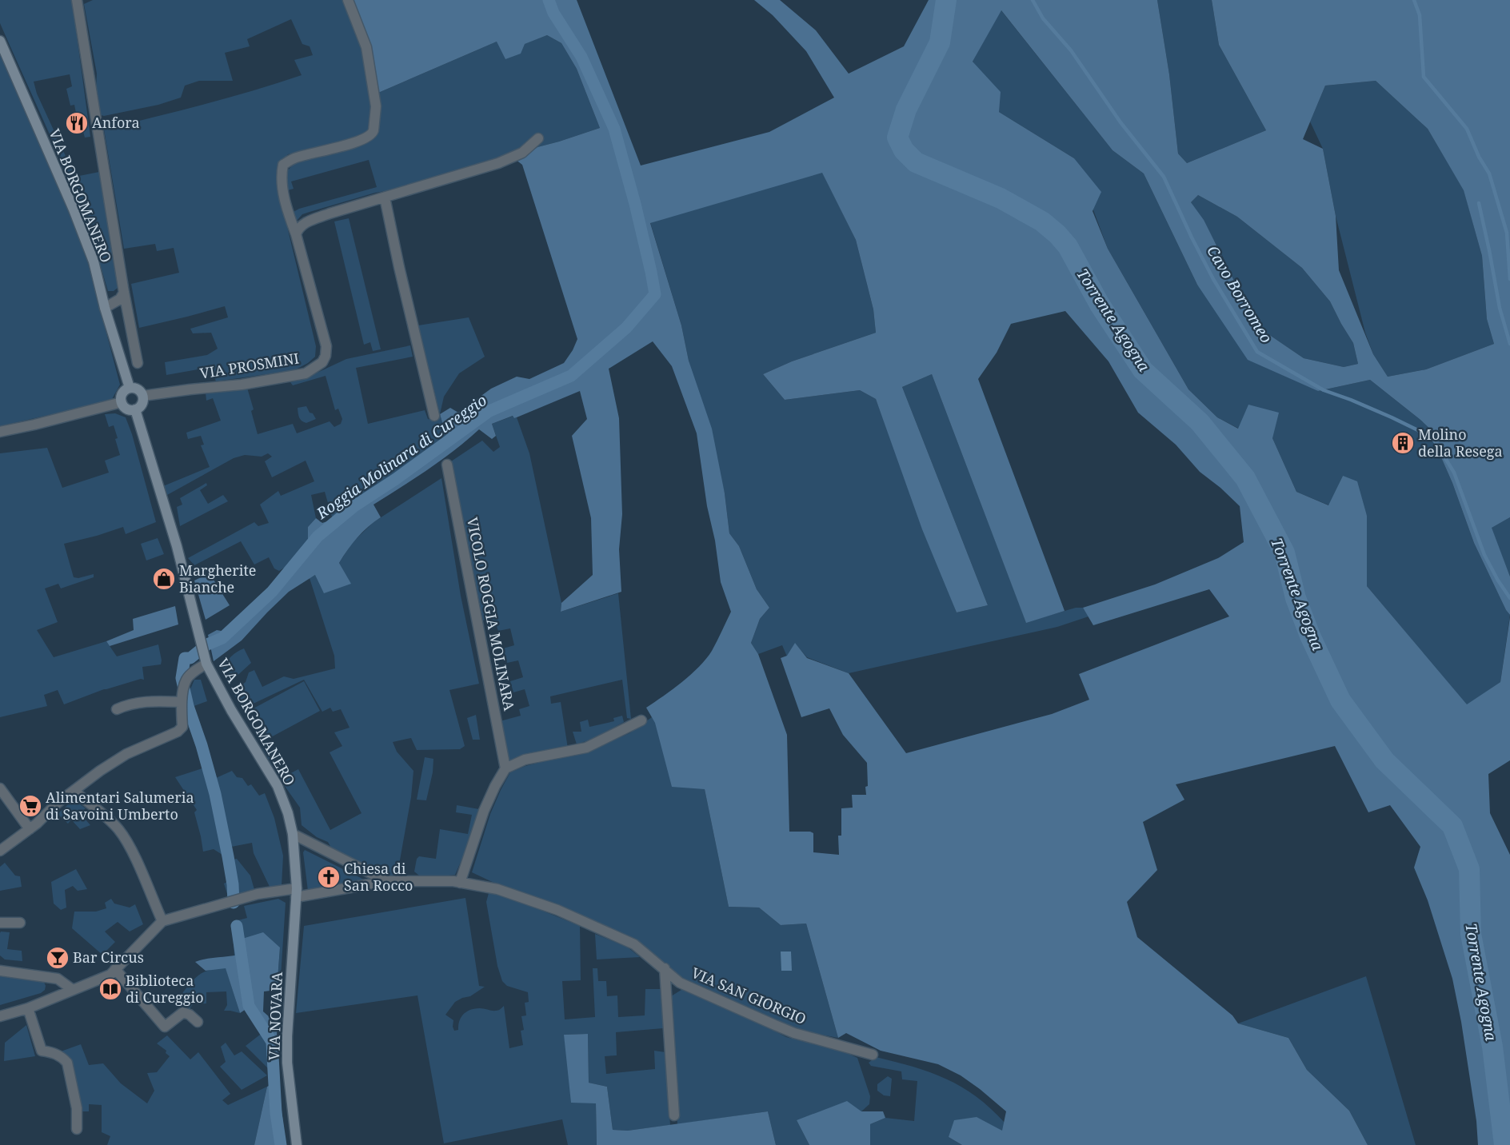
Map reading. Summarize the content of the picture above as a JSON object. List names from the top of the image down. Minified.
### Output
{"streets":{"main road":["VIA BORGOMANERO","VIA NOVARA"],"street":["VIA PROSMINI","VICOLO ROGGIA MOLINARA","VIA SAN GIORGIO"]},"crossings":[["VIA BORGOMANERO","VIA PROSMINI"],["VIA BORGOMANERO","VIA NOVARA"]],"water":["Cavo Borromeo","Torrente Agogna","Roggia Molinara di Cureggio"],"places":{"restaurant":["Anfora"],"building":["Molino della Resega"],"shop":["Margherite Bianche"],"supermarket":["Alimentari Salumeria di Savoini Umberto"],"church":["Chiesa di San Rocco"],"bar":["Bar Circus"],"library":["Biblioteca di Cureggio"]}}
